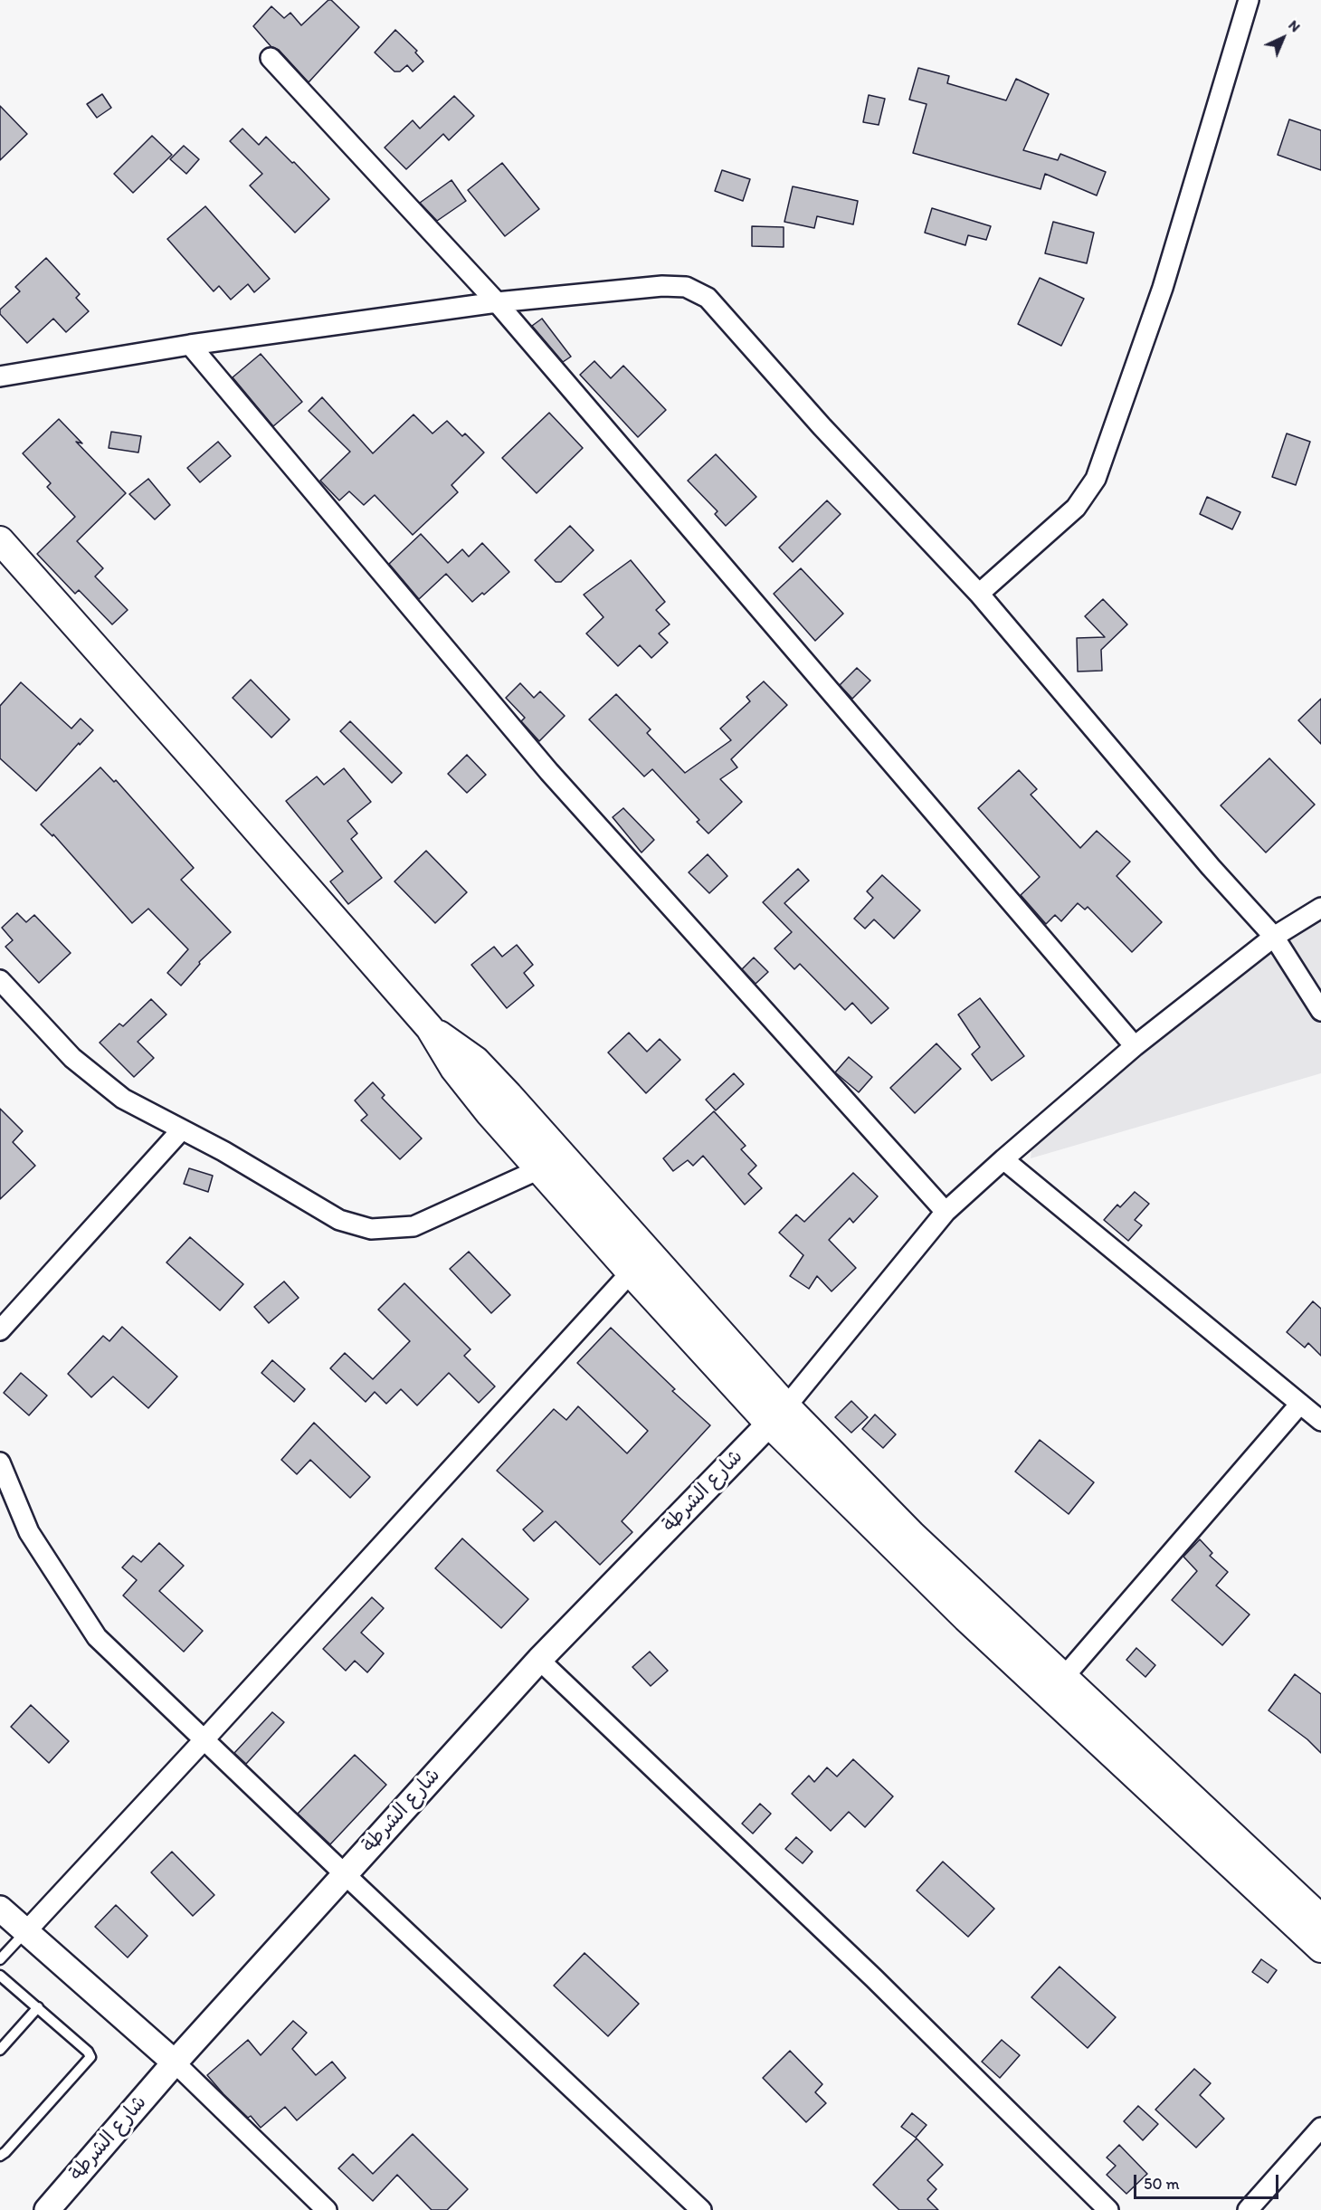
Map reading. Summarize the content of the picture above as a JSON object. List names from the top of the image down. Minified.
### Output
{"streets":{"street":["شارع الشرطة"]},"scale_bar":"50 m","north":"top right"}
